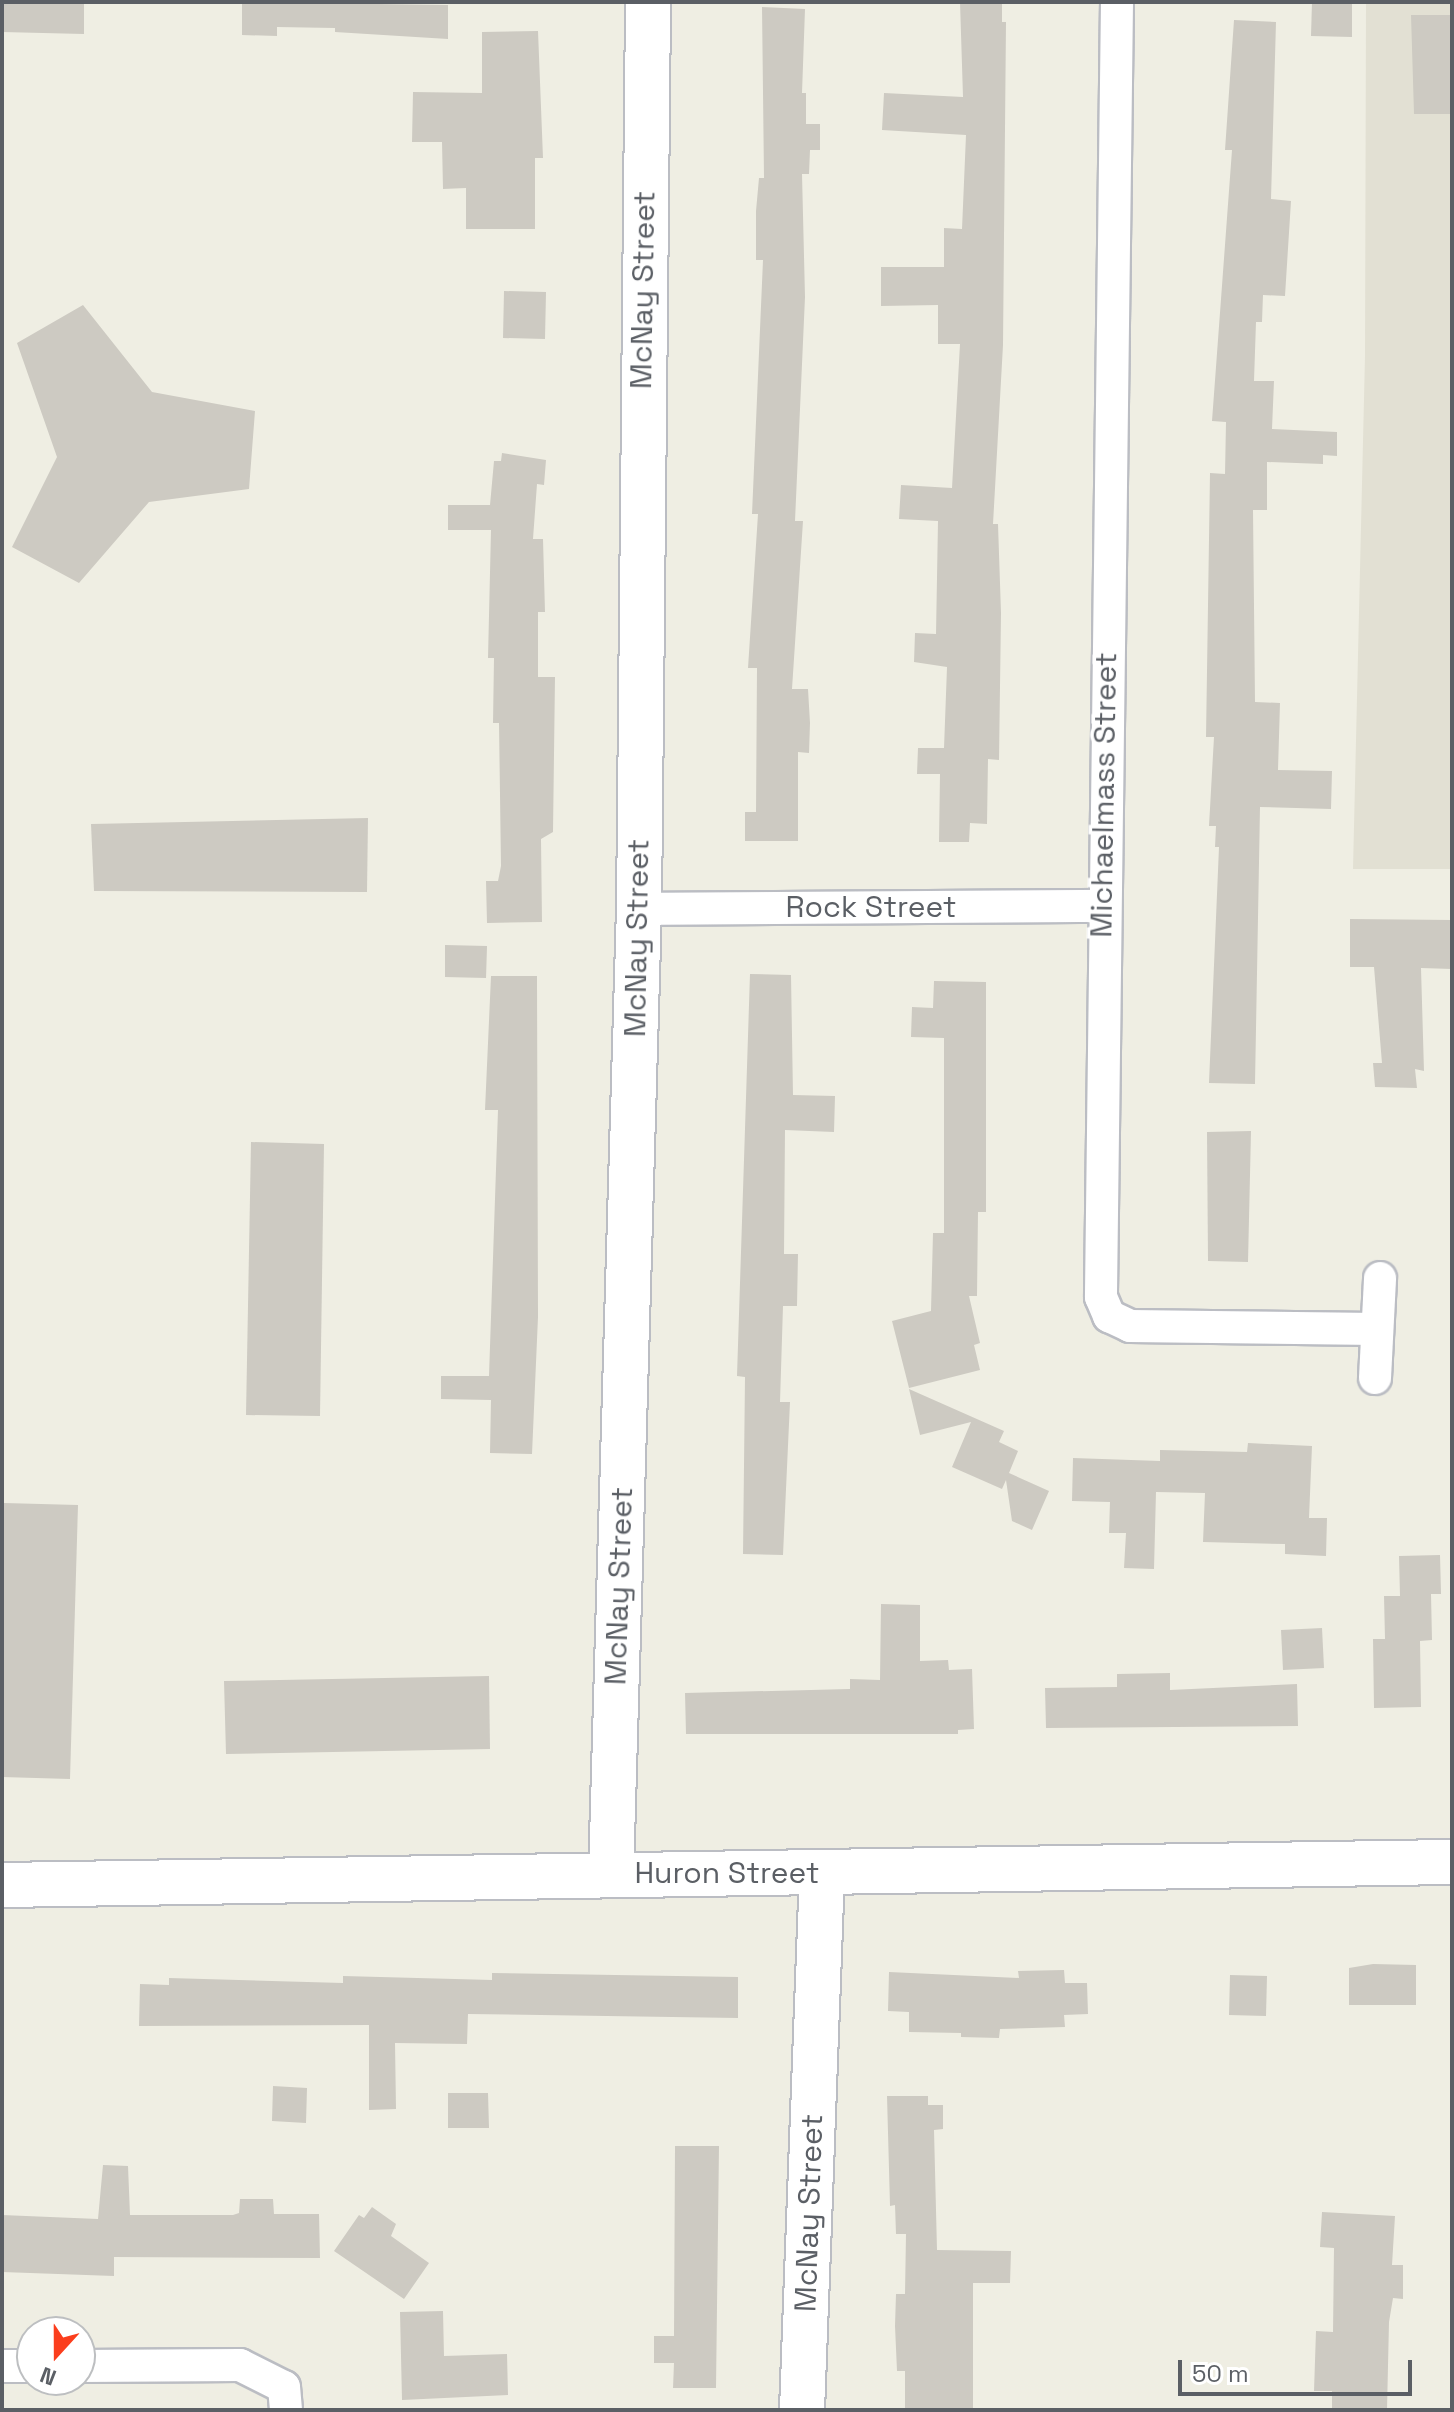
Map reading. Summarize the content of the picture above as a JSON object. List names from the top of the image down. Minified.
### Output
{"streets":{"street":["McNay Street","Michaelmass Street","Rock Street","Huron Street"]},"crossings":[["McNay Street","Rock Street"],["McNay Street","Huron Street"],["Michaelmass Street","Rock Street"]],"scale_bar":"50 m","north":"bottom"}
